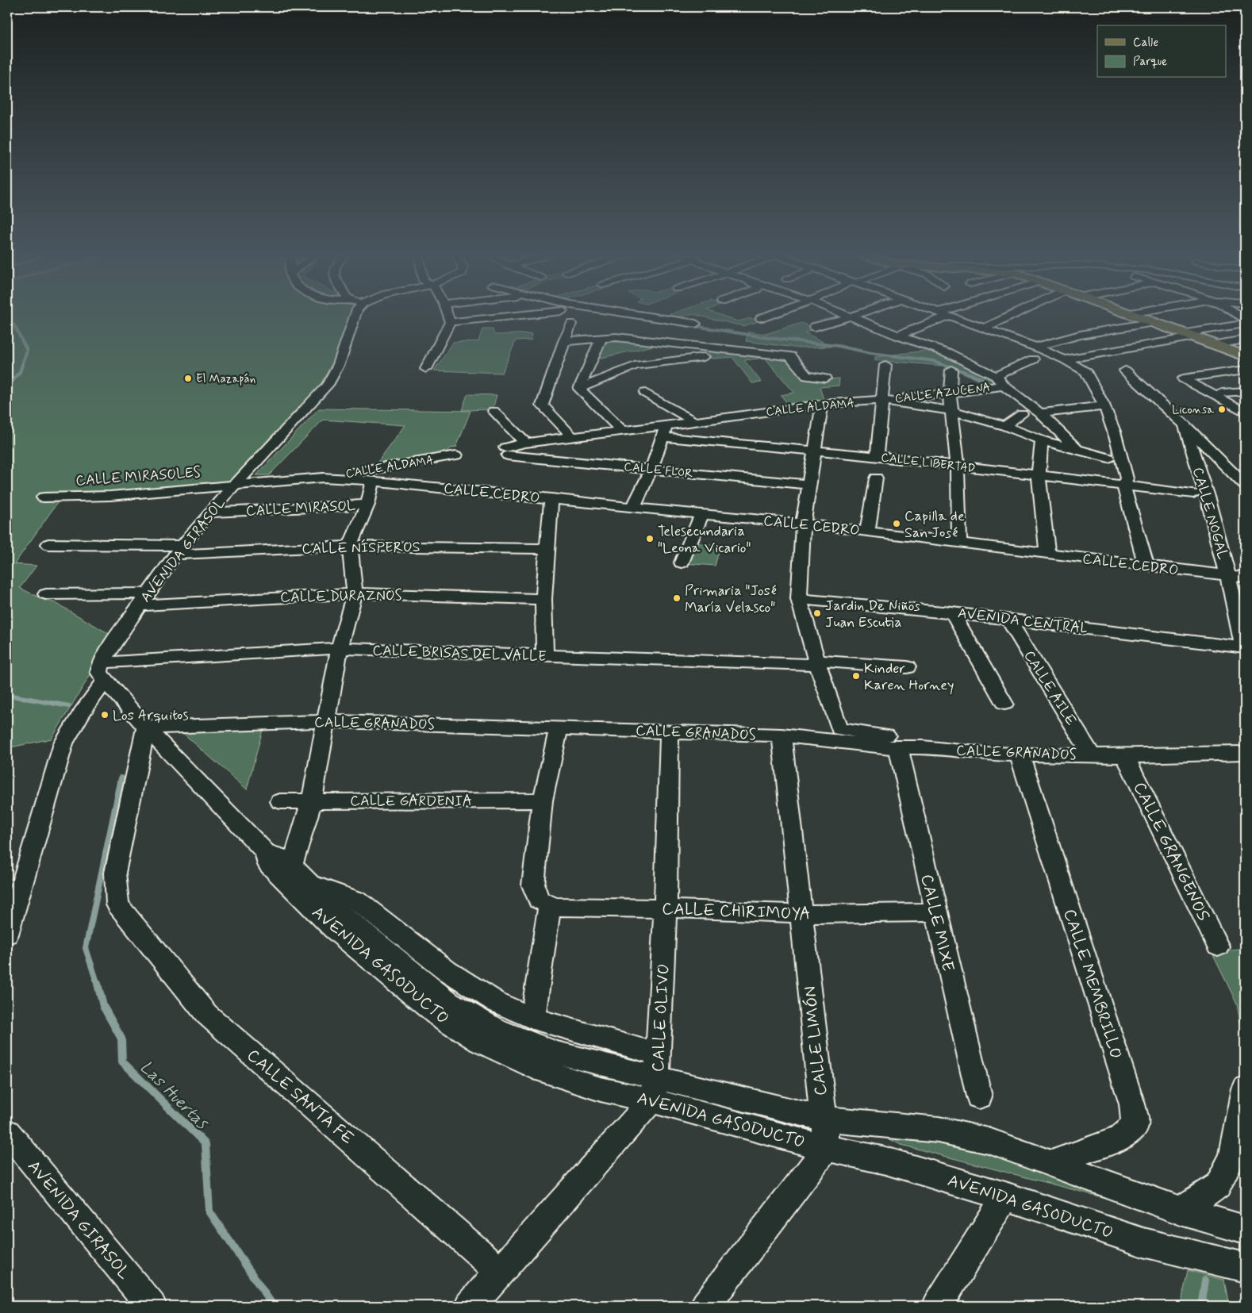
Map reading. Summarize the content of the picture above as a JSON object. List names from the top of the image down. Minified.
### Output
{"streets":{"street":["CALLE AZUCENA","CALLE ALDAMA","CALLE LIBERTAD","CALLE FLOR","CALLE MIRASOLES","CALLE CEDRO","CALLE MIRASOL","CALLE NOGAL","CALLE NÍSPEROS","AVENIDA GIRASOL","CALLE DURAZNOS","AVENIDA CENTRAL","CALLE BRISAS DEL VALLE","CALLE AILE","CALLE GRANADOS","CALLE GARDENIA","CALLE GRANGENOS","CALLE CHIRIMOYA","CALLE MIXE","AVENIDA GASODUCTO","CALLE MEMBRILLO","CALLE OLIVO","CALLE LIMÓN","CALLE SANTA FE"]},"crossings":[["CALLE AZUCENA","CALLE ALDAMA"],["CALLE ALDAMA","CALLE LIBERTAD"],["CALLE ALDAMA","CALLE FLOR"],["CALLE ALDAMA","CALLE CEDRO"],["CALLE MIRASOLES","CALLE CEDRO"],["CALLE MIRASOLES","AVENIDA GIRASOL"],["CALLE CEDRO","CALLE NOGAL"],["CALLE CEDRO","AVENIDA GIRASOL"],["CALLE MIRASOL","AVENIDA GIRASOL"],["CALLE NOGAL","AVENIDA CENTRAL"],["CALLE NÍSPEROS","AVENIDA GIRASOL"],["AVENIDA GIRASOL","CALLE DURAZNOS"],["AVENIDA GIRASOL","CALLE BRISAS DEL VALLE"],["AVENIDA GIRASOL","AVENIDA GASODUCTO"],["AVENIDA CENTRAL","CALLE AILE"],["CALLE BRISAS DEL VALLE","AVENIDA GASODUCTO"],["CALLE AILE","CALLE GRANADOS"],["CALLE GRANADOS","CALLE GRANGENOS"],["CALLE GRANADOS","CALLE MIXE"],["CALLE GRANADOS","AVENIDA GASODUCTO"],["CALLE GRANADOS","CALLE MEMBRILLO"],["CALLE GRANADOS","CALLE OLIVO"],["CALLE GRANADOS","CALLE LIMÓN"],["CALLE GRANADOS","CALLE SANTA FE"],["CALLE CHIRIMOYA","CALLE MIXE"],["CALLE CHIRIMOYA","CALLE OLIVO"],["CALLE CHIRIMOYA","CALLE LIMÓN"],["AVENIDA GASODUCTO","CALLE MEMBRILLO"],["AVENIDA GASODUCTO","CALLE OLIVO"],["AVENIDA GASODUCTO","CALLE LIMÓN"],["AVENIDA GASODUCTO","CALLE SANTA FE"]],"water":["Las Huertas"],"places":["El Mazapán","Liconsa","Capilla de San José","Telesecundaria \"Leona Vicario\"","Primaria \"José María Velasco\"","Jardin De Niños Juan Escutia","Kinder Karen Horney","Los Arquitos"],"legend":["Calle","Parque"]}
